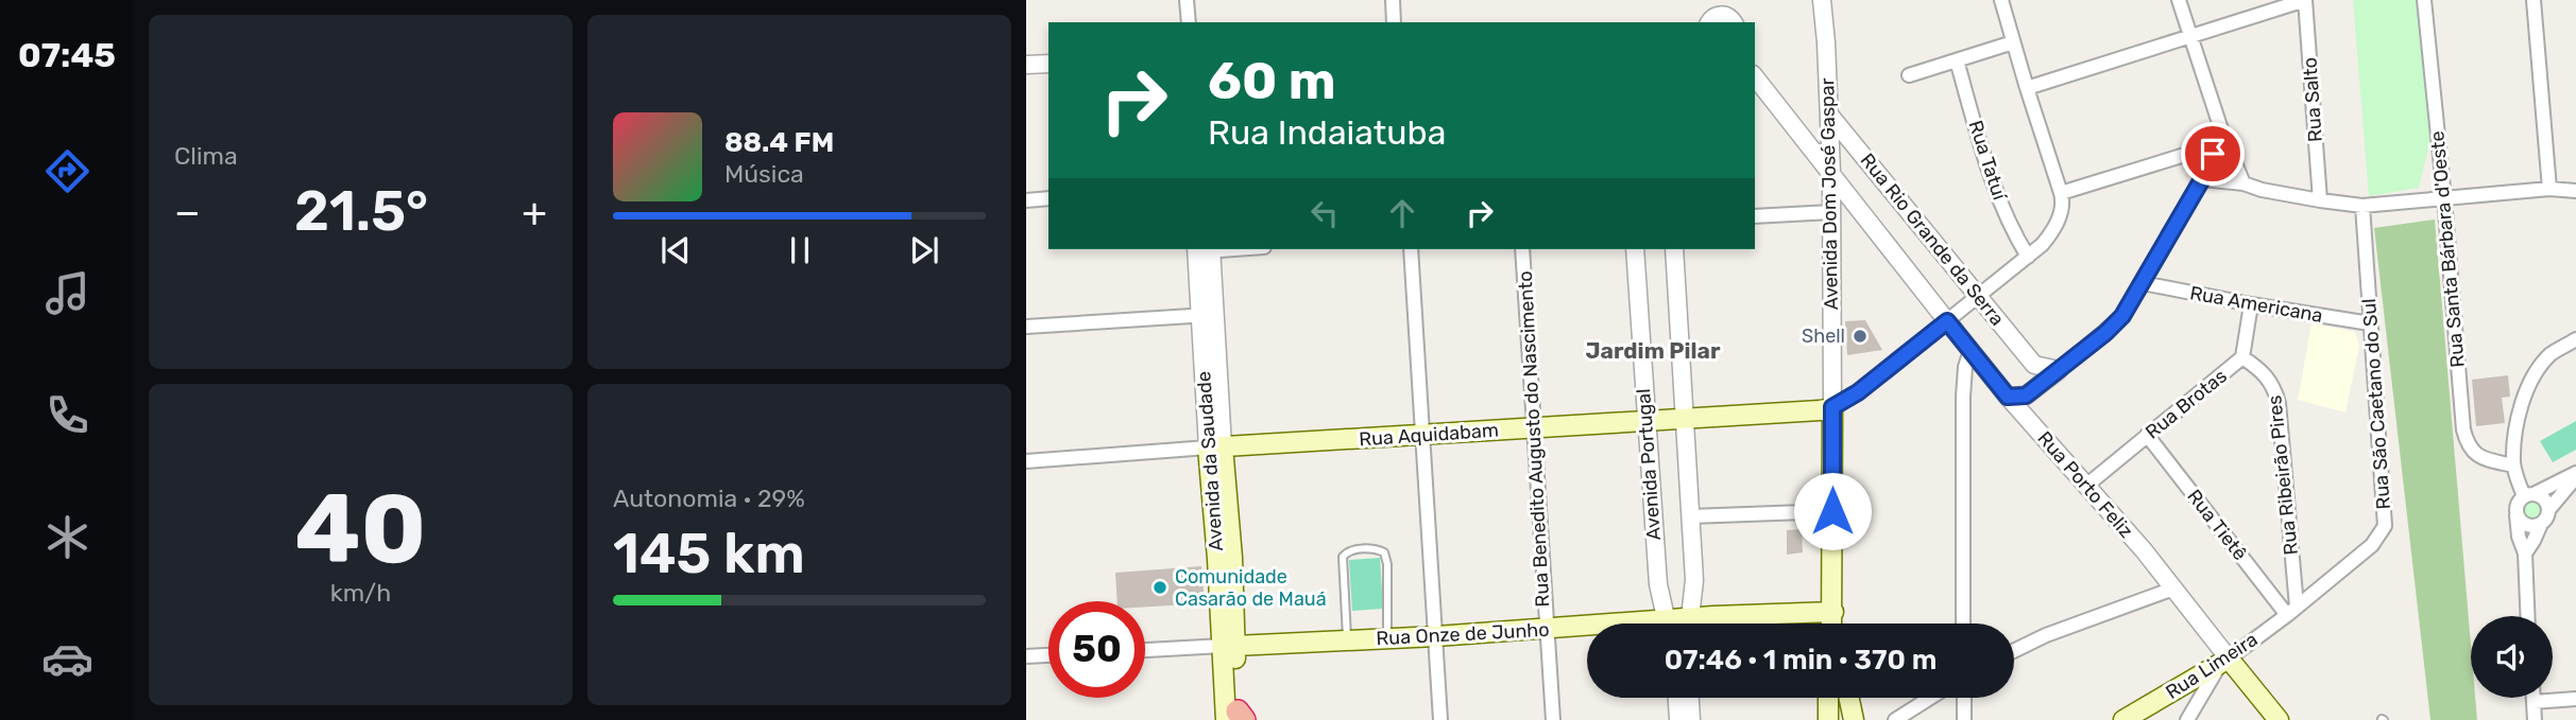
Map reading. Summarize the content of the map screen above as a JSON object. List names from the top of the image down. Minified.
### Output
{"streets":{"main road":["Avenida Dom José Gaspar","Rua Aquidabam","Avenida da Saudade","Rua Porto Feliz","Rua Onze de Junho","Rua Limeira"],"street":["Rua Salto","Rua Tatuí","Rua Rio Grande da Serra","Rua Santa Bárbara d'Oeste","Rua Americana","Rua Brotas","Rua São Caetano do Sul","Rua Benedito Augusto do Nascimento","Avenida Portugal","Rua Ribeirão Pires","Rua Tietê"]},"crossings":[["Avenida Dom José Gaspar","Rua Rio Grande da Serra"],["Avenida Dom José Gaspar","Rua Aquidabam"],["Avenida Dom José Gaspar","Rua Porto Feliz"],["Avenida Dom José Gaspar","Rua Onze de Junho"],["Rua Americana","Rua Brotas"],["Rua Americana","Rua São Caetano do Sul"],["Rua Brotas","Rua Ribeirão Pires"],["Rua Brotas","Rua Porto Feliz"],["Rua Brotas","Rua Tietê"],["Rua São Caetano do Sul","Rua Ribeirão Pires"],["Rua São Caetano do Sul","Rua Tietê"],["Rua São Caetano do Sul","Rua Limeira"],["Rua Aquidabam","Rua Benedito Augusto do Nascimento"],["Rua Aquidabam","Avenida da Saudade"],["Rua Aquidabam","Avenida Portugal"],["Rua Benedito Augusto do Nascimento","Rua Onze de Junho"],["Avenida da Saudade","Rua Onze de Junho"],["Rua Ribeirão Pires","Rua Tietê"],["Rua Ribeirão Pires","Rua Limeira"],["Rua Porto Feliz","Rua Limeira"],["Rua Tietê","Rua Limeira"]],"districts":["Jardim Pilar"],"places":["Shell","Comunidade Casarão de Mauá"],"page":{"tabs":"07:45","tile":["Clima",["40","km/h"],["Autonomia · 29%","145 km"]],"turn":["60 m","Rua Indaiatuba"],"song":["88.4 FM","Música"],"heat":["−","21.5°","+"],"limit":"50","trip":"07:46 · 1 min · 370 m"}}
